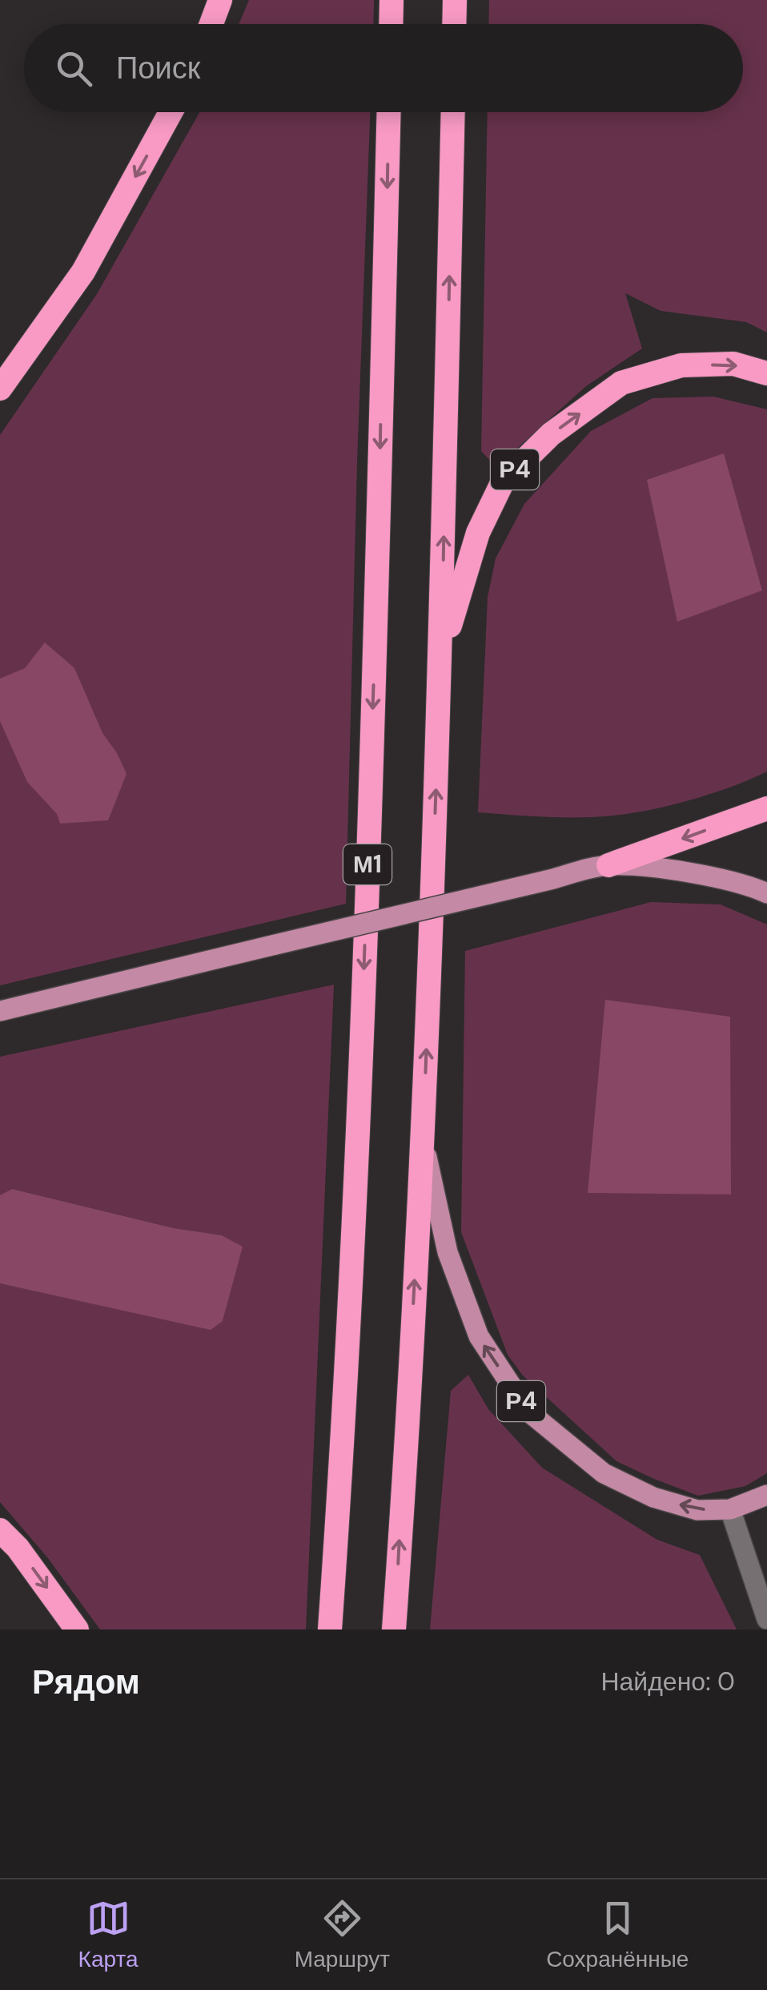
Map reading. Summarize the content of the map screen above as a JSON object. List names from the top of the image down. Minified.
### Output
{"streets":{"highway":["Р4","М1"]},"page":{"search":"Поиск","heading":["Рядом","Найдено: 0"],"nav":["Карта","Маршрут","Сохранённые"]}}
